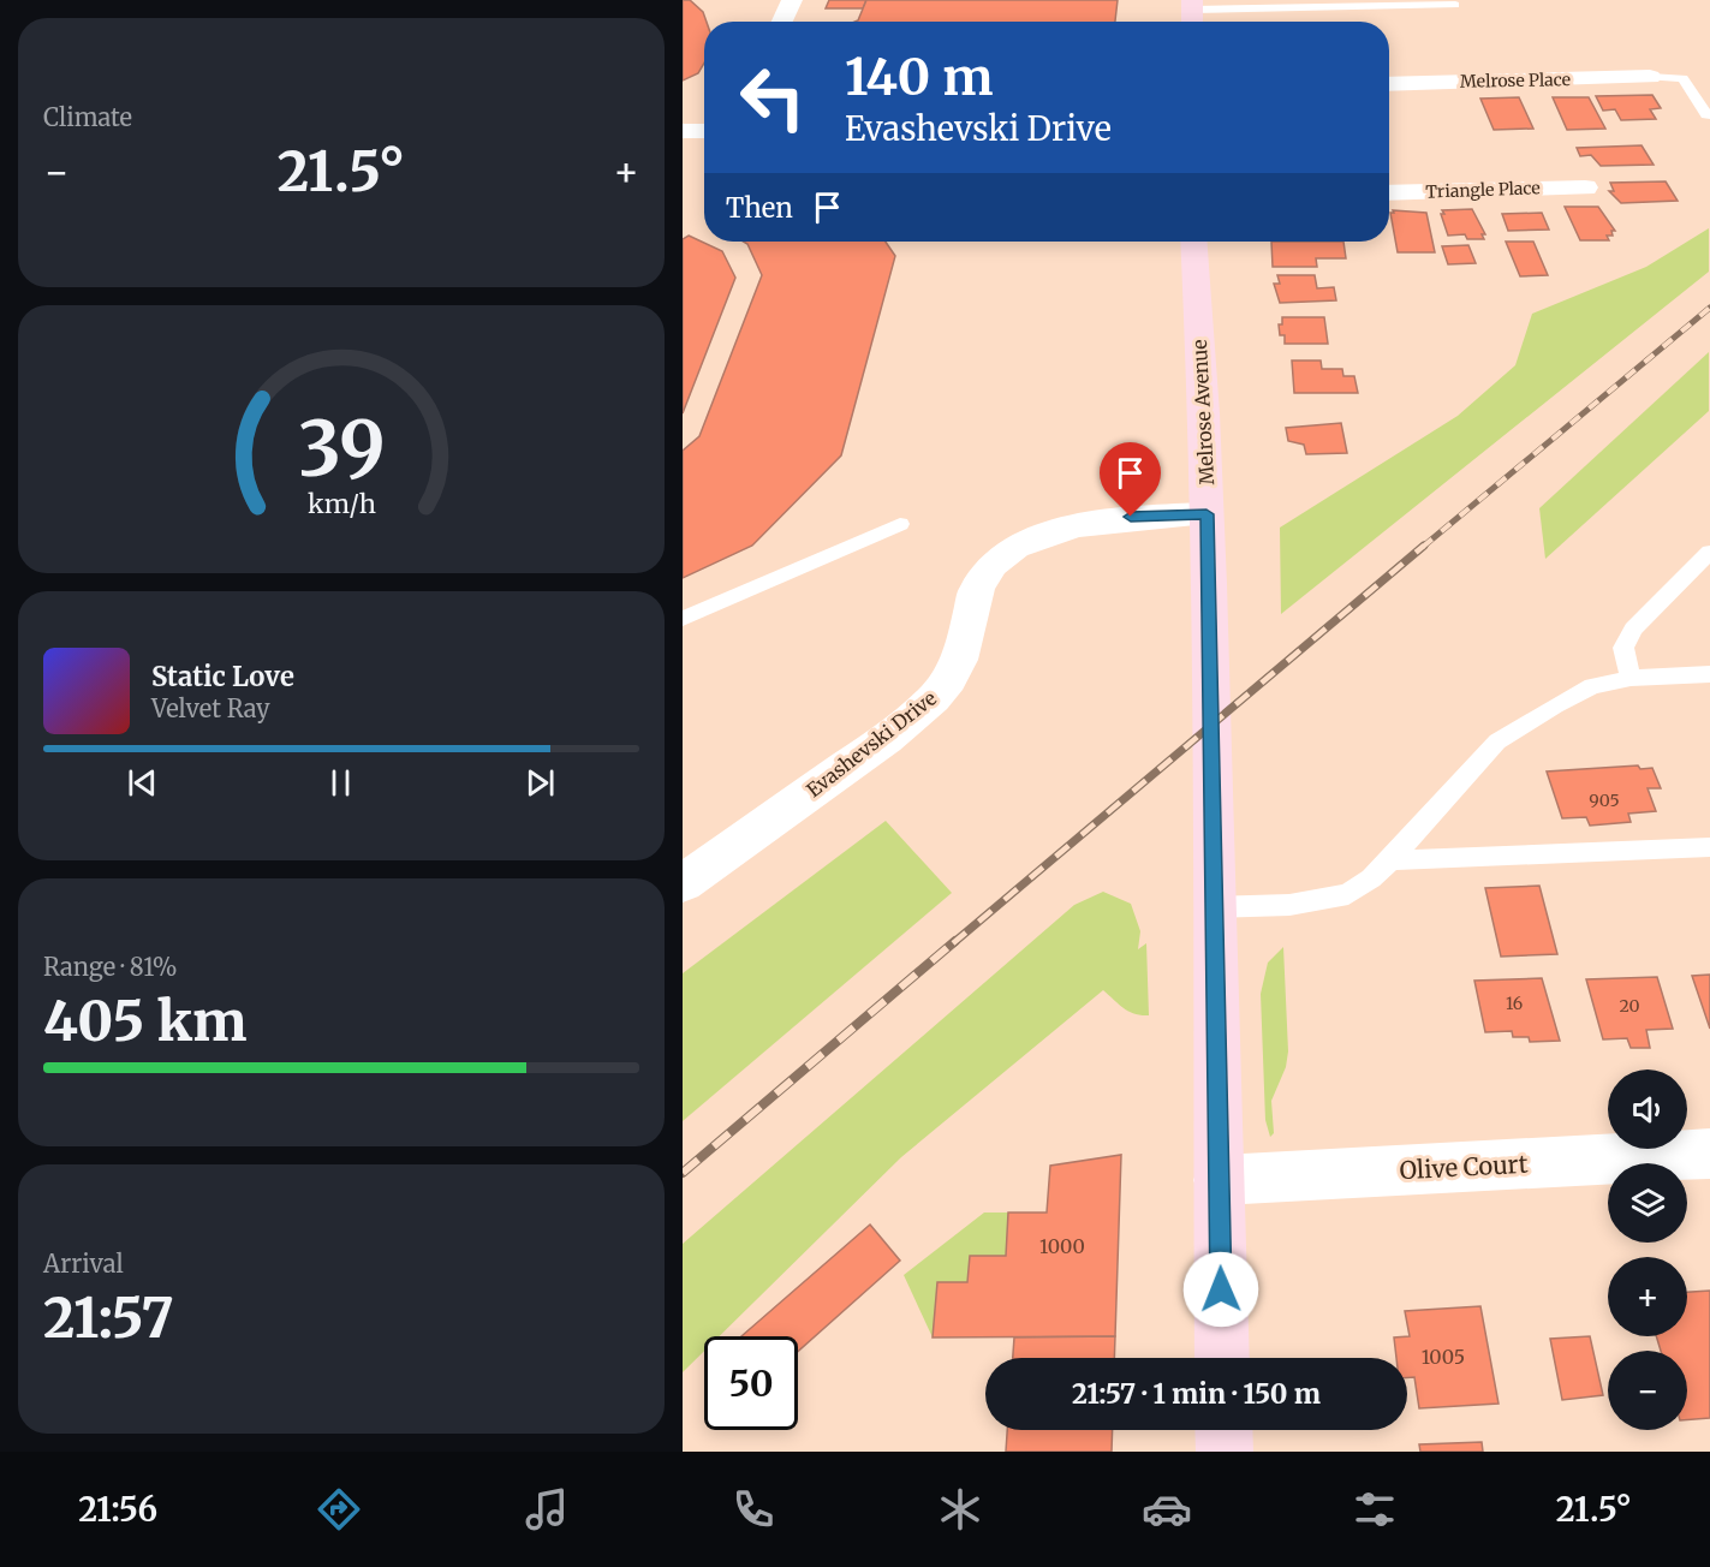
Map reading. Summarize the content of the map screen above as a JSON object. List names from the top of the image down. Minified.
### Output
{"streets":{"main road":["Melrose Avenue"],"street":["Melrose Place","Triangle Place","Evashevski Drive","Olive Court"]},"crossings":[["Melrose Avenue","Evashevski Drive"],["Melrose Avenue","Olive Court"]],"house_numbers":["905","16","20","1000","1005"],"page":{"tile":["Climate",["Range · 81%","405 km"],["Arrival","21:57"]],"turn":["140 m","Evashevski Drive"],"heat":["−","21.5°","+"],"then":"Then","song":["Static Love","Velvet Ray"],"map_buttons":["+","−"],"limit":"50","trip":"21:57 · 1 min · 150 m","tabs":["21:56","21.5°"],"gauge":["39","km/h"]}}
